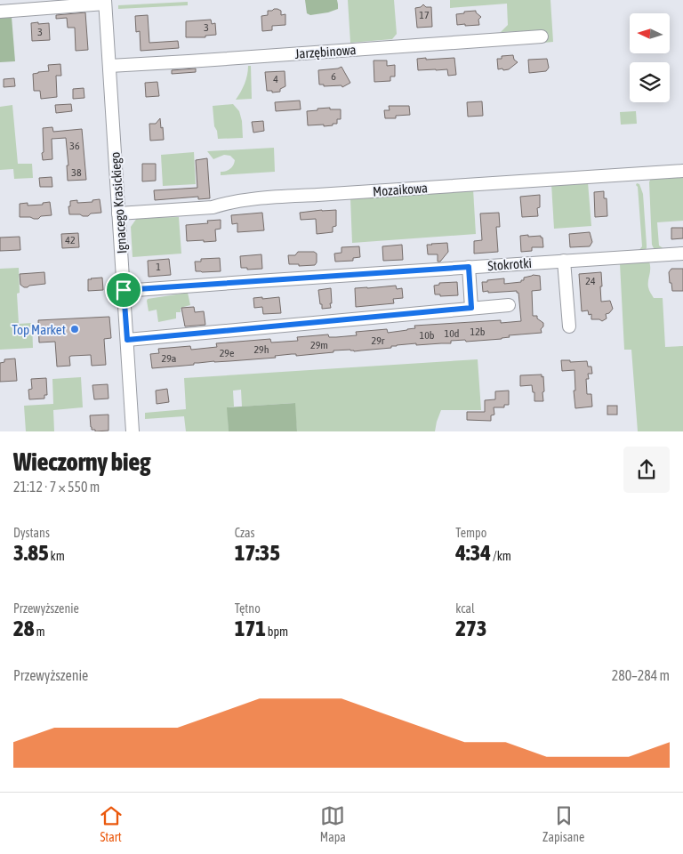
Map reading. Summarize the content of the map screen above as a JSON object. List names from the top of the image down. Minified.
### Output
{"streets":{"street":["Jarzębinowa","Mozaikowa","Ignacego Krasickiego","Stokrotki"]},"crossings":[["Jarzębinowa","Ignacego Krasickiego"],["Mozaikowa","Ignacego Krasickiego"],["Ignacego Krasickiego","Stokrotki"]],"places":["Top Market"],"house_numbers":["17","3","3","6","4","36","38","42","1","24","12b","10d","10b","29r","29m","29h","29e","29a"],"north":"left","page":{"heading":["Wieczorny bieg","21:12 · 7 × 550 m"],"stats":[["Dystans","3.85 km"],["Czas","17:35"],["Tempo","4:34 /km"],["Przewyższenie","28 m"],["Tętno","171 bpm"],["kcal","273"]],"chart":["Przewyższenie","280–284 m"],"tabs":["Start","Mapa","Zapisane"]}}
